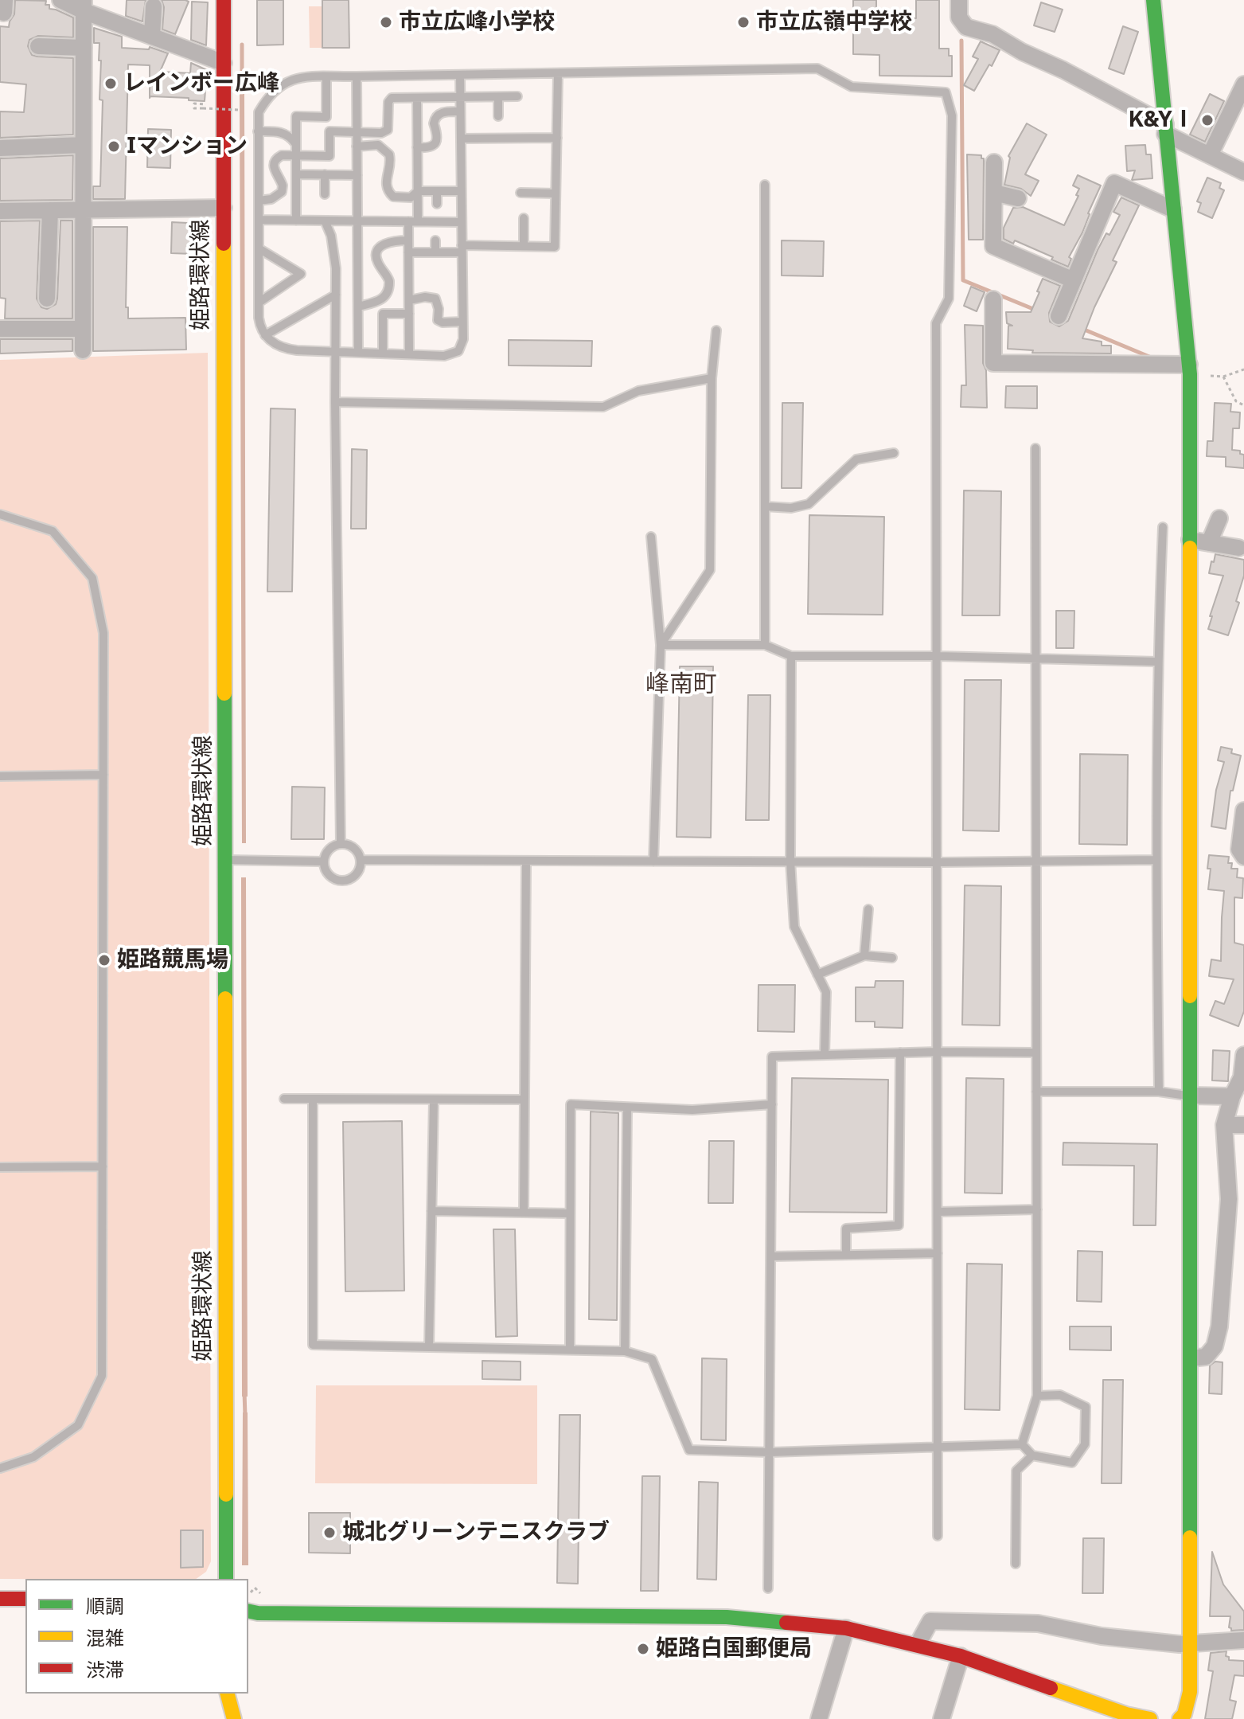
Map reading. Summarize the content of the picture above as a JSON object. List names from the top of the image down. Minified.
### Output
{"streets":{"street":["姫路環状線"]},"districts":["峰南町"],"places":["市立広峰小学校","市立広嶺中学校","レインボー広峰","K&YⅠ","Iマンション","姫路競馬場","城北グリーンテニスクラブ","姫路白国郵便局"],"legend":["順調","混雑","渋滞"]}
